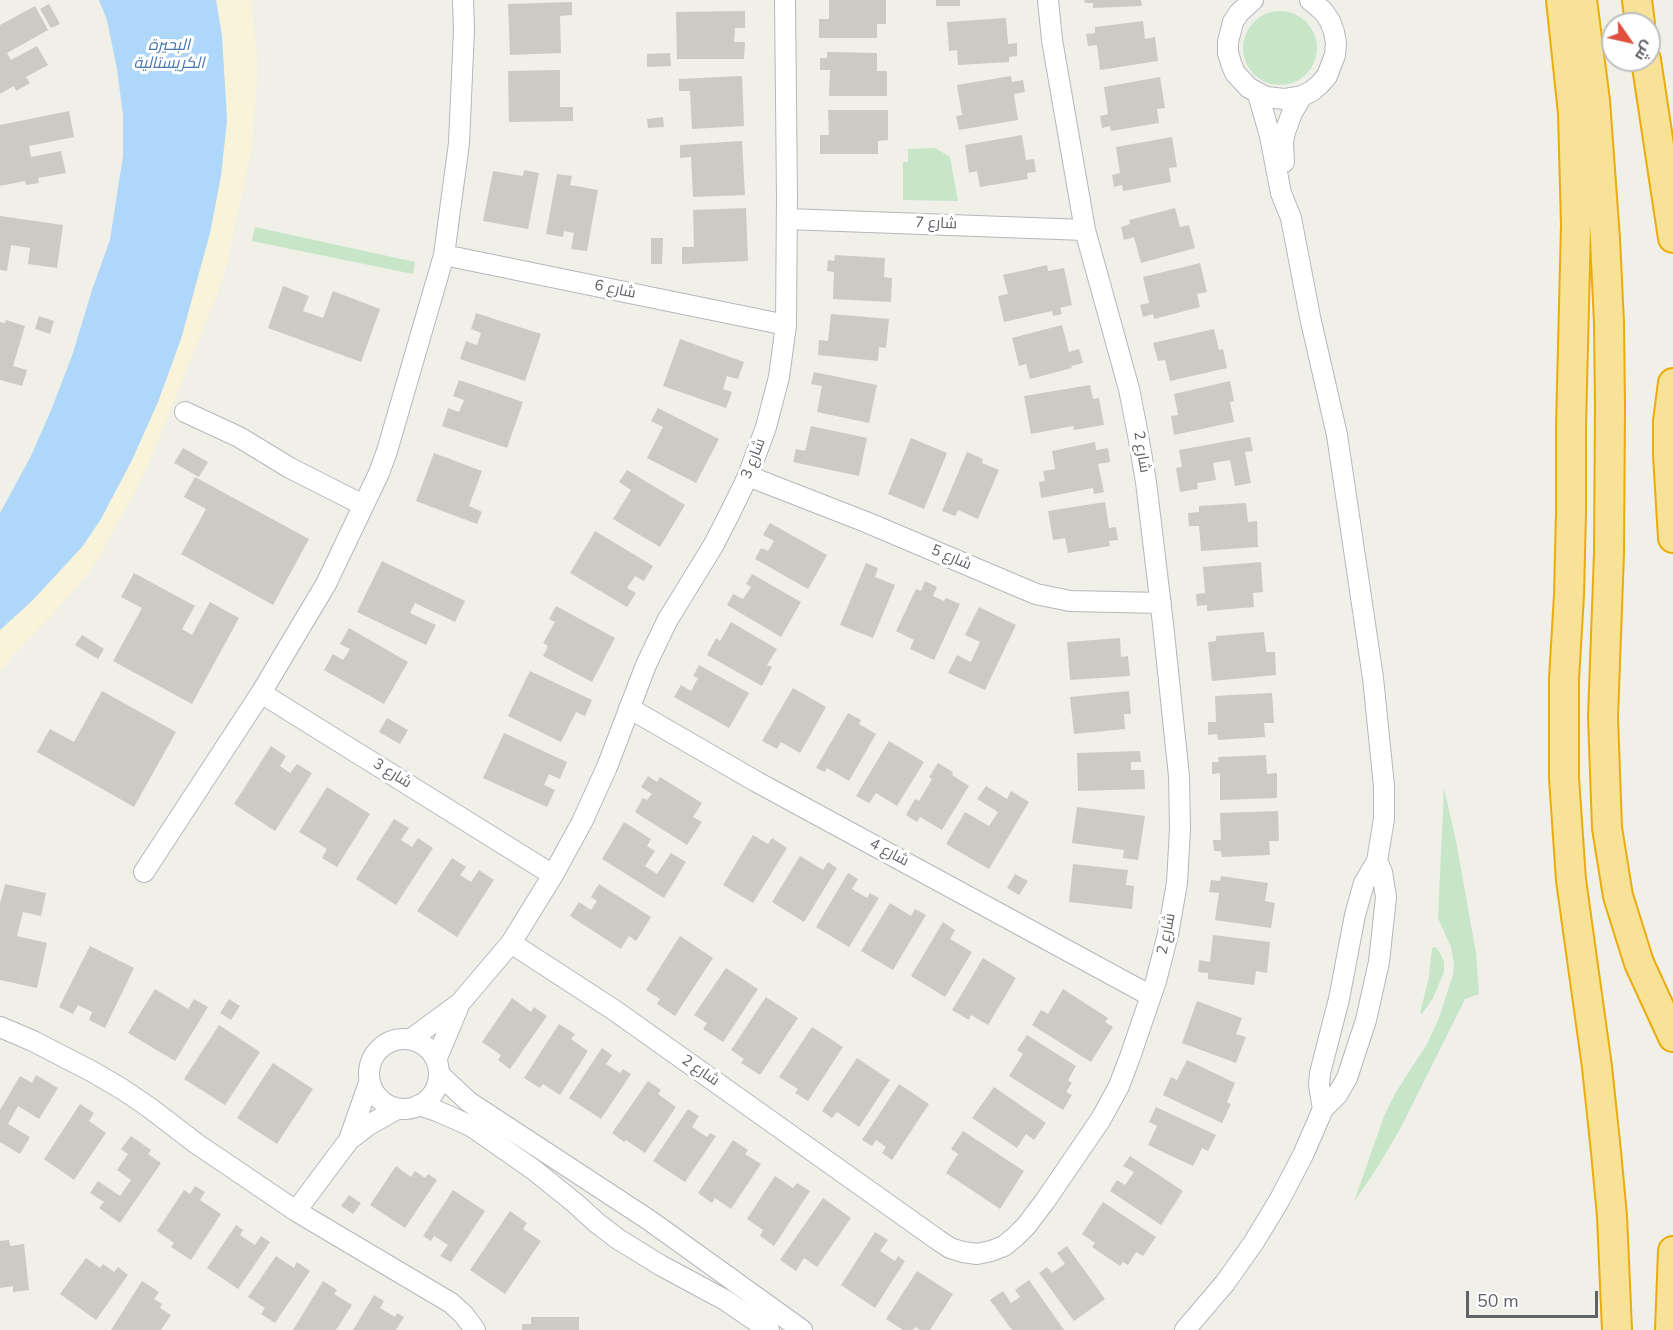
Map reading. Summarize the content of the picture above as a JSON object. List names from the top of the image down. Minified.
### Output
{"streets":{"street":["شارع 7","شارع 6","شارع 2","شارع 3","شارع 5","شارع 4"]},"crossings":[["شارع 7","شارع 2"],["شارع 7","شارع 3"],["شارع 6","شارع 3"],["شارع 2","شارع 3"],["شارع 2","شارع 5"],["شارع 2","شارع 4"],["شارع 3","شارع 5"],["شارع 3","شارع 4"]],"water":["البحيرة الكريستالية"],"scale_bar":"50 m","north":"bottom right"}
